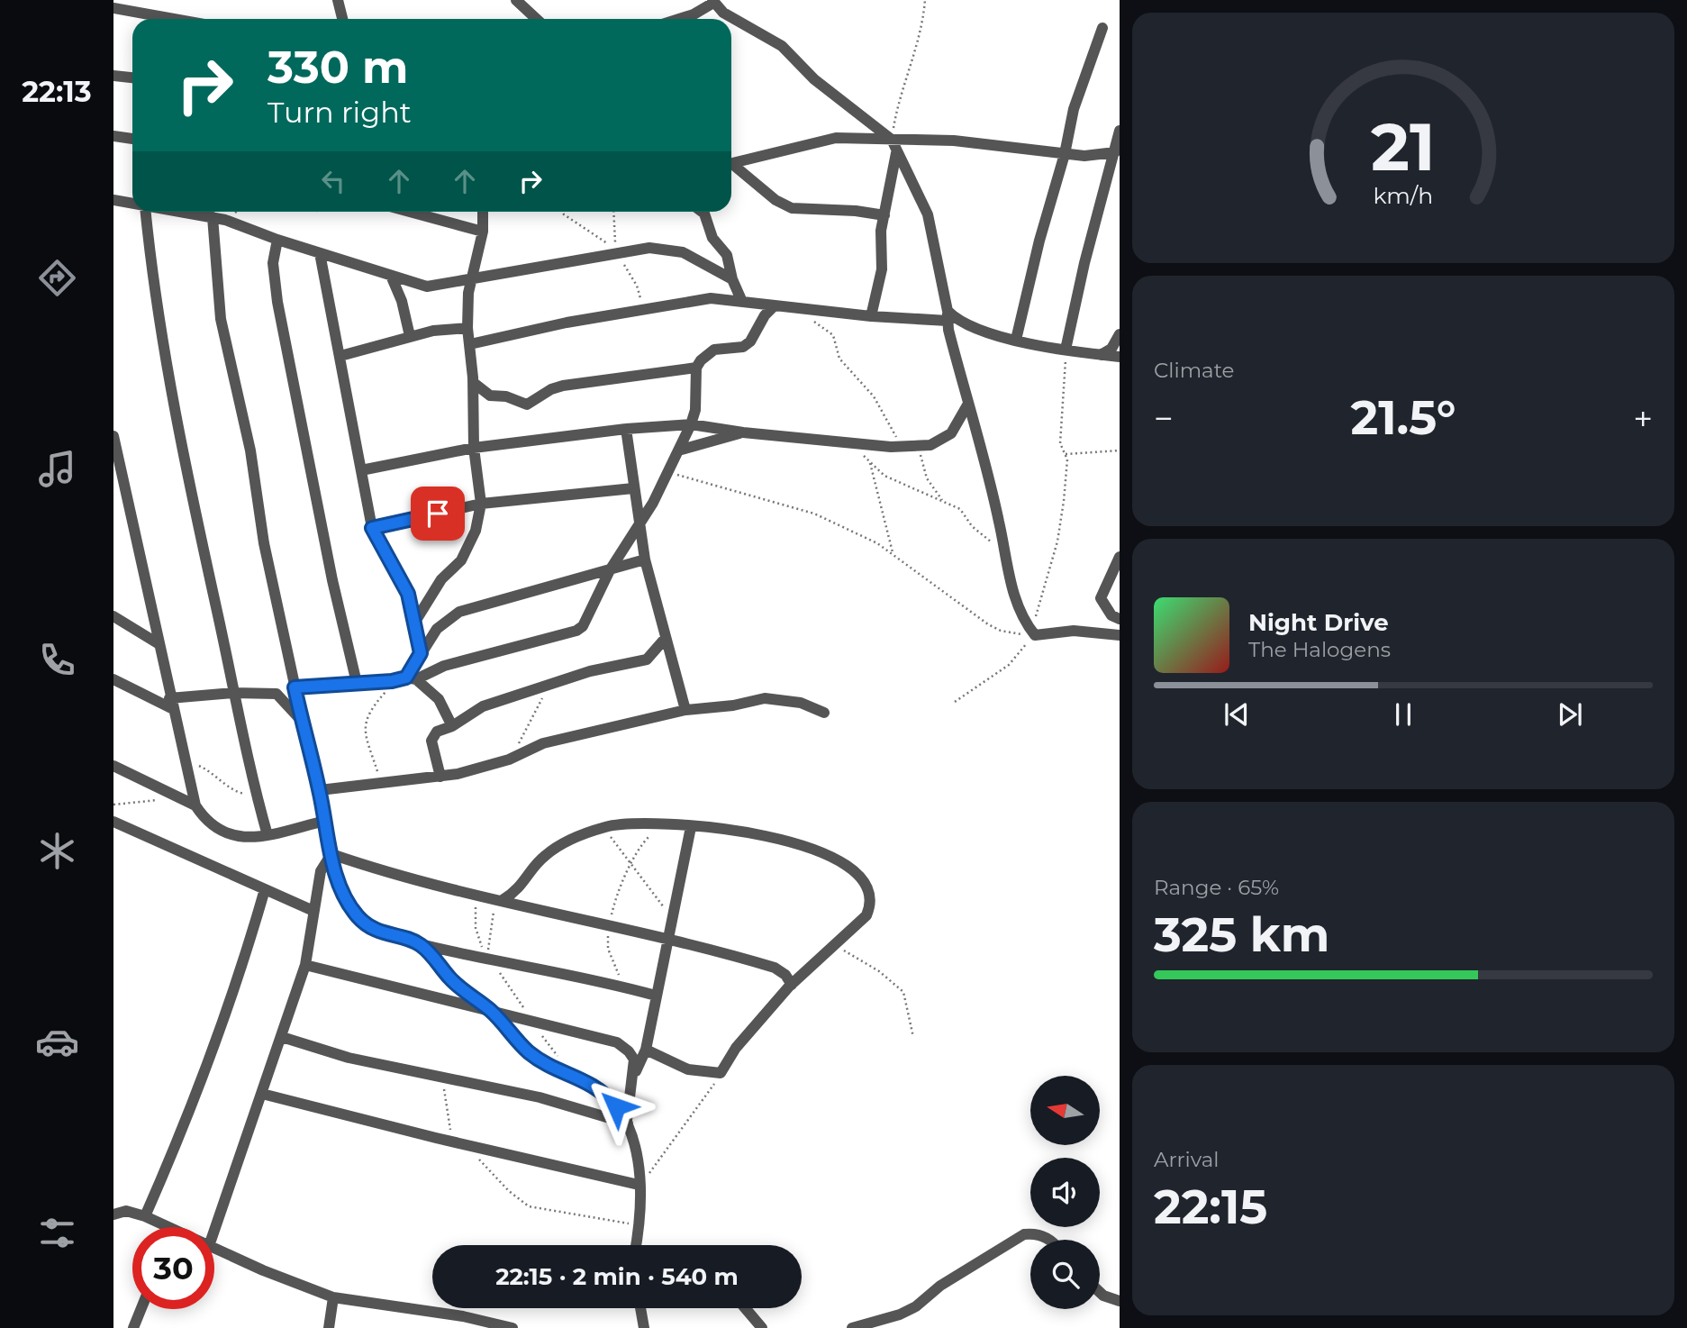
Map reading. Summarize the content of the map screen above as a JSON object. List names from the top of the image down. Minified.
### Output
{"north":"left","page":{"tabs":"22:13","turn":["330 m","Turn right"],"tile":["Climate",["Range · 65%","325 km"],["Arrival","22:15"]],"heat":["−","21.5°","+"],"song":["Night Drive","The Halogens"],"limit":"30","trip":"22:15 · 2 min · 540 m","gauge":["21","km/h"]}}
